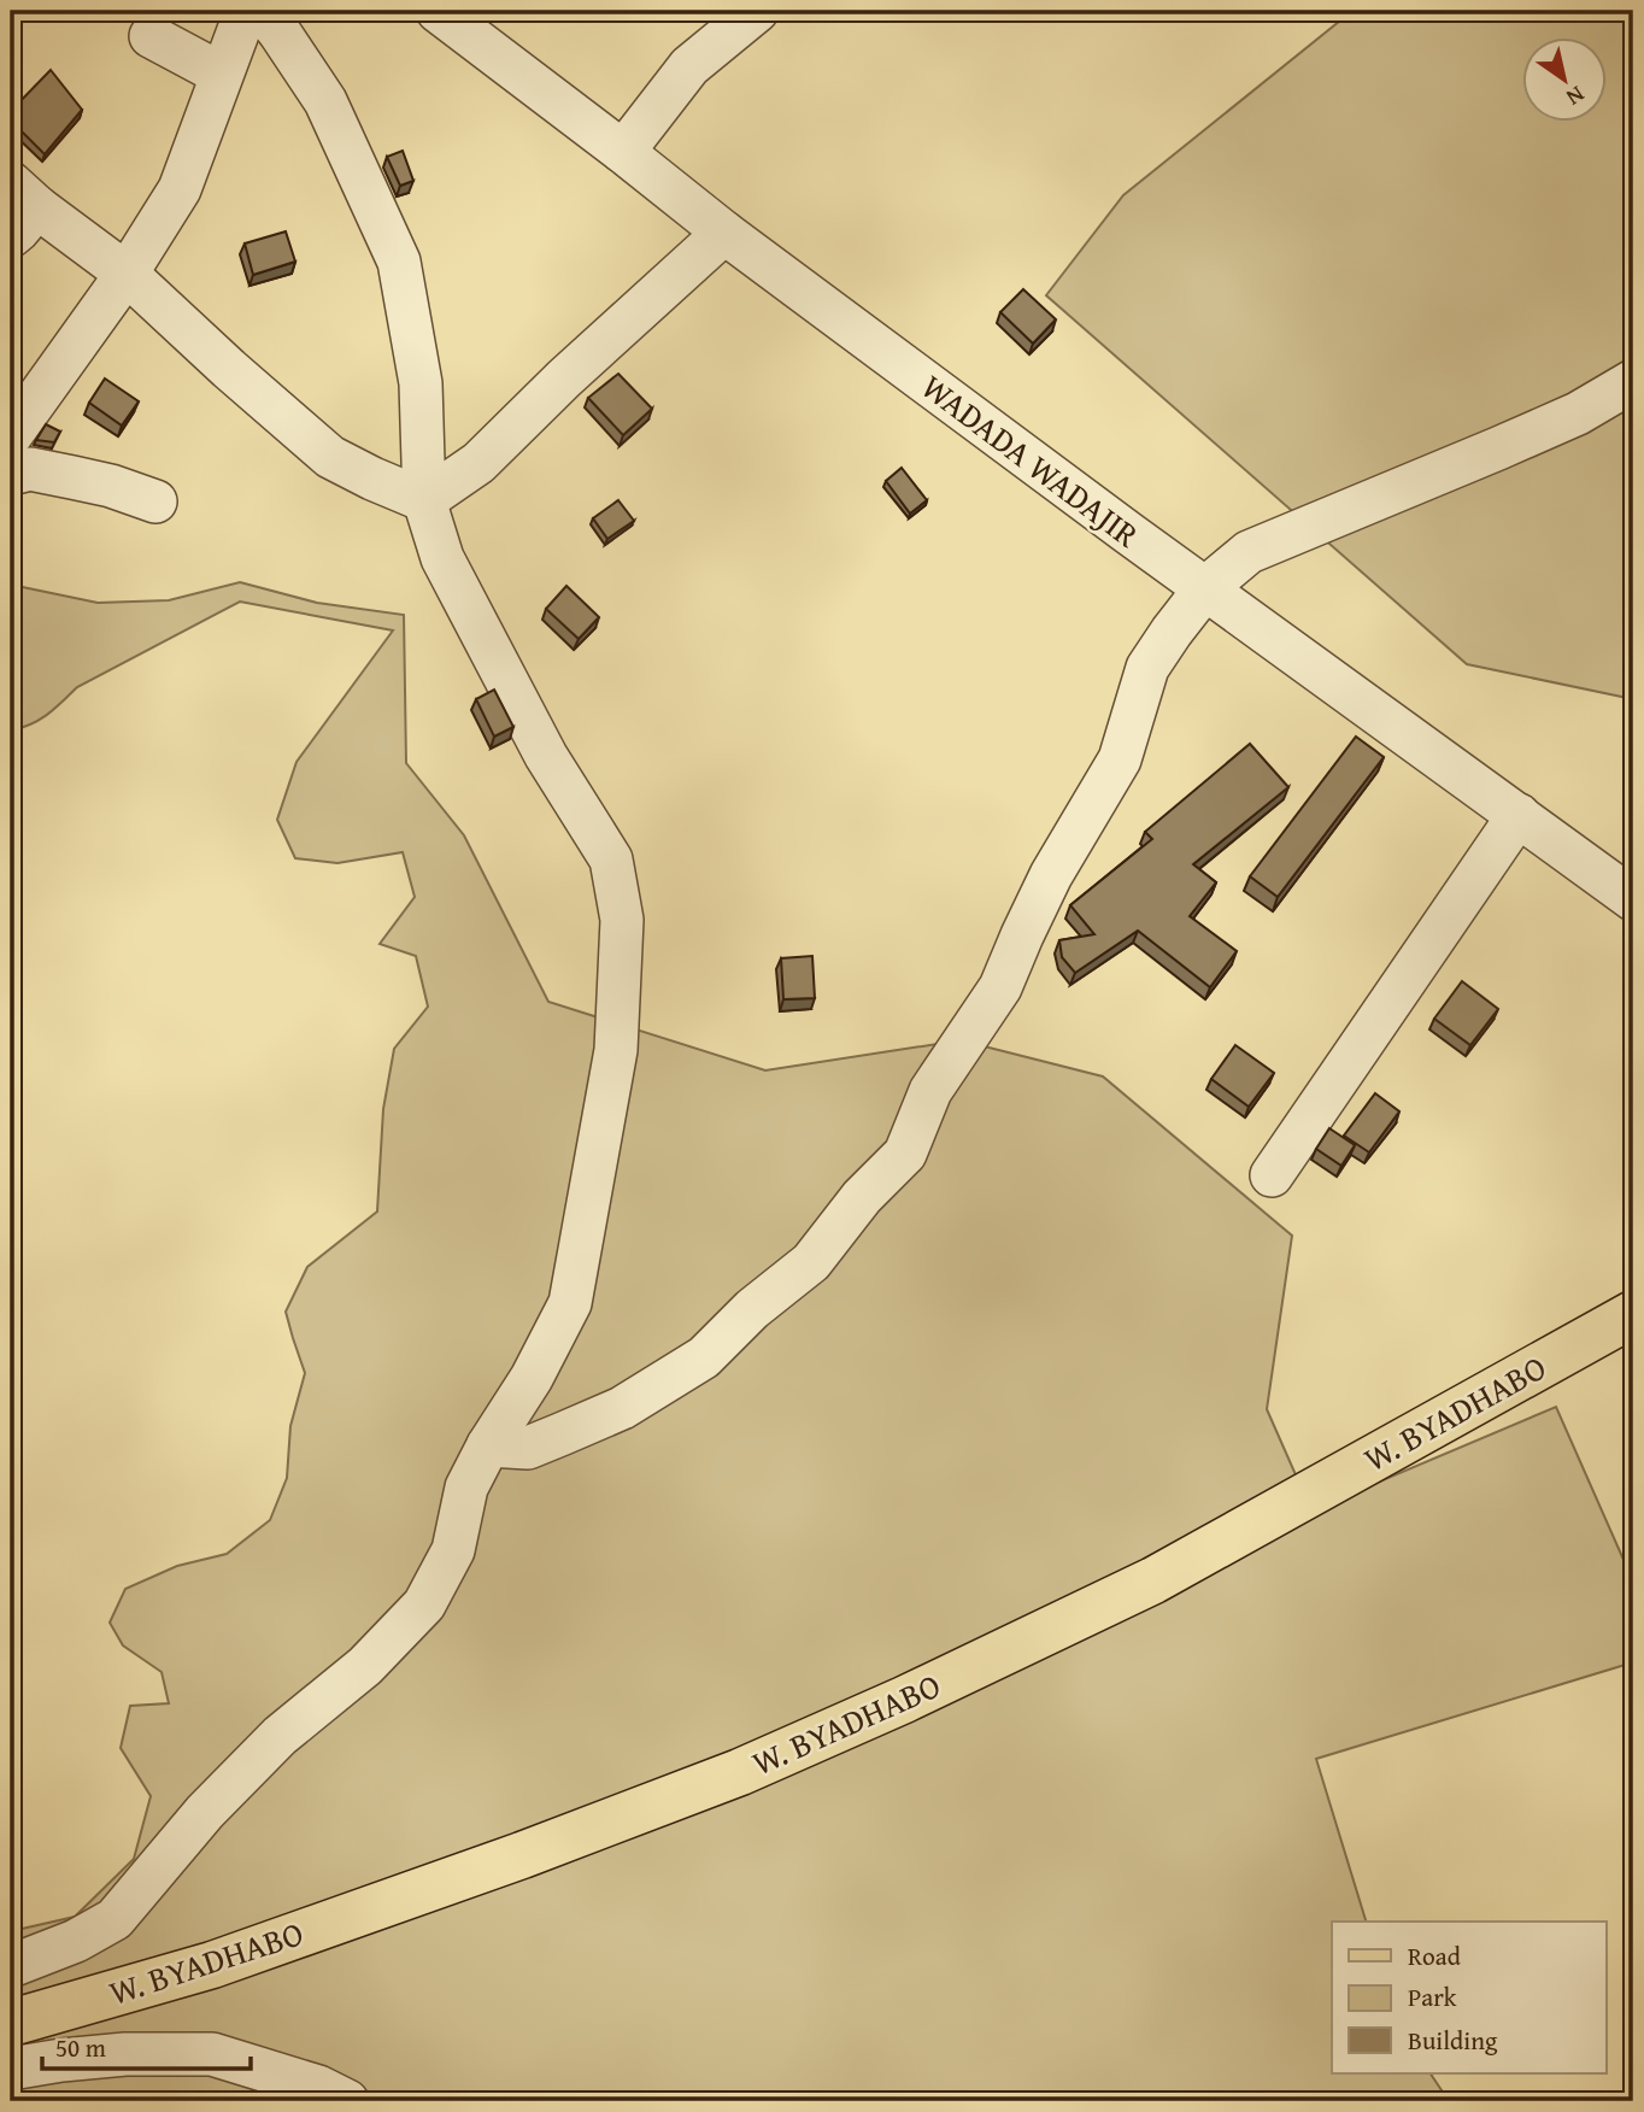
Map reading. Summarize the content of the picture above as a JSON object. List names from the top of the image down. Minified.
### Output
{"streets":{"main road":["W. BYADHABO"],"street":["WADADA WADAJIR"]},"legend":["Road","Park","Building"],"scale_bar":"50 m","north":"bottom right"}
